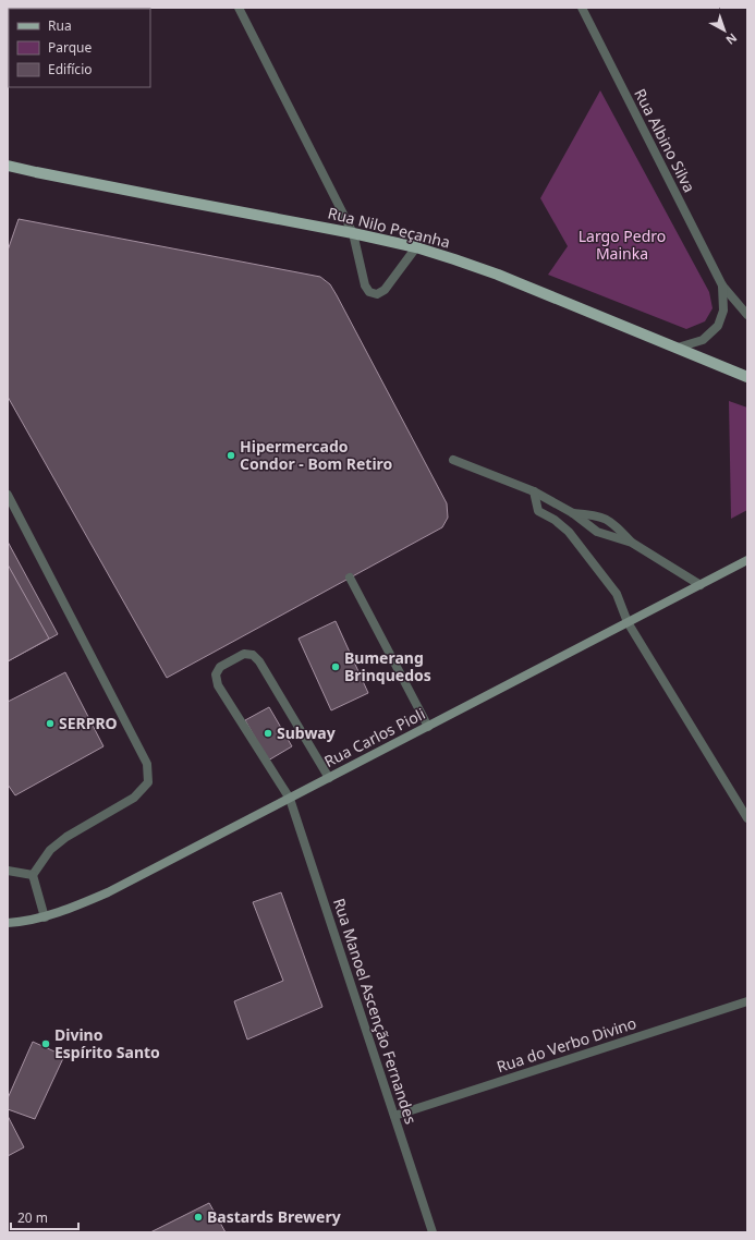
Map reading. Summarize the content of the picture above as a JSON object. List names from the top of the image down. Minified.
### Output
{"streets":{"main road":["Rua Nilo Peçanha","Rua Carlos Pioli"],"street":["Rua Albino Silva","Rua Manoel Ascenção Fernandes","Rua do Verbo Divino"]},"crossings":[["Rua Albino Silva","Rua Nilo Peçanha"],["Rua Carlos Pioli","Rua Manoel Ascenção Fernandes"],["Rua Manoel Ascenção Fernandes","Rua do Verbo Divino"]],"parks":["Largo Pedro Mainka"],"places":["Hipermercado Condor - Bom Retiro","Bumerang Brinquedos","SERPRO","Subway","Divino Espírito Santo","Bastards Brewery"],"legend":["Rua","Parque","Edifício"],"scale_bar":"20 m","north":"bottom right"}
